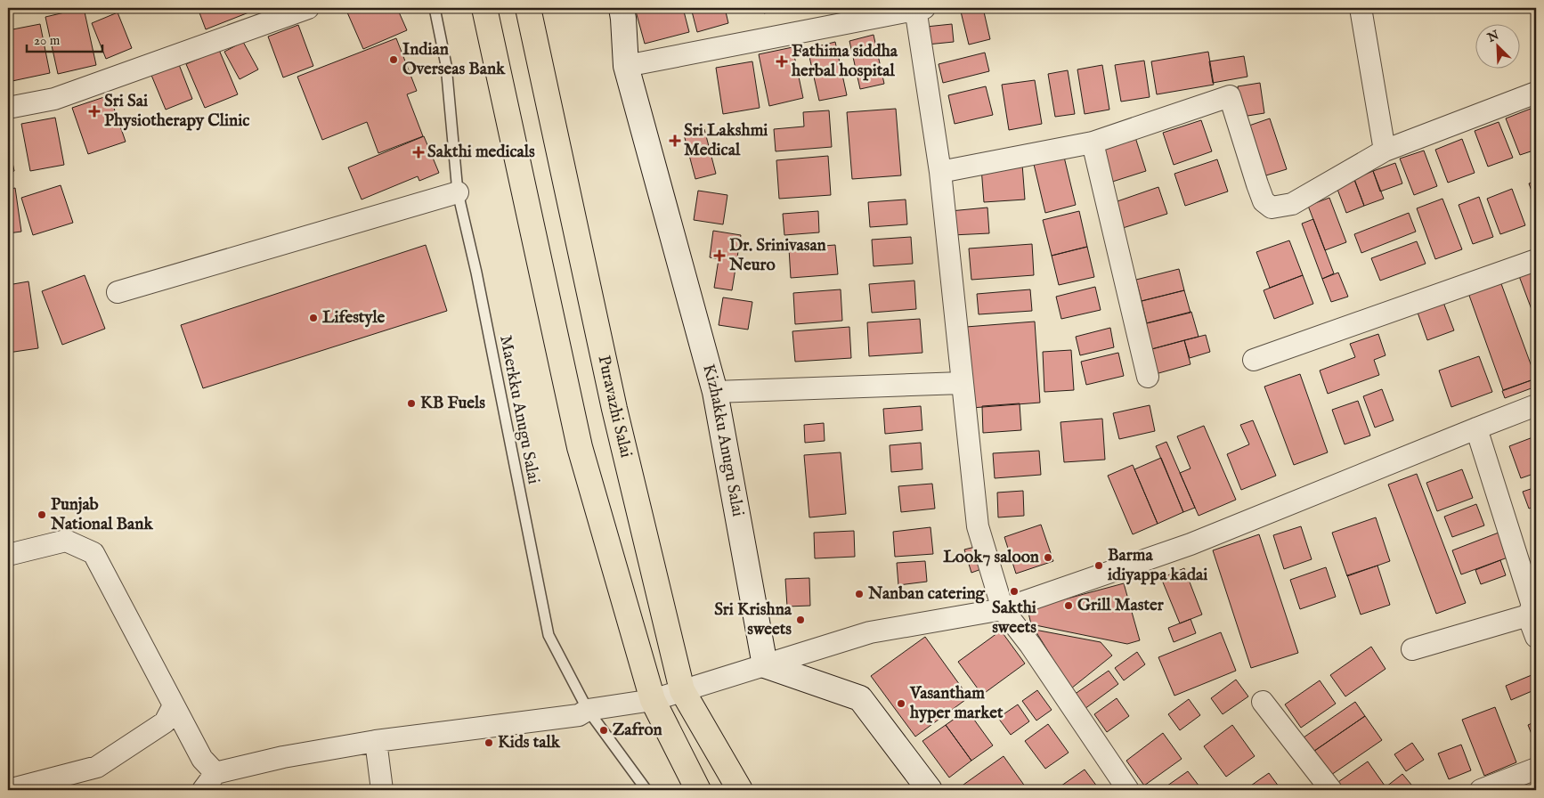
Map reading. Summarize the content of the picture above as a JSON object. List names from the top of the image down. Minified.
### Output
{"streets":{"main road":["Puravazhi Salai"],"street":["Kizhakku Anugu Salai"],"lane":["Maerkku Anugu Salai"]},"places":{"other":["Indian Overseas Bank","Lifestyle","KB Fuels","Punjab National Bank","Look7 saloon","Barma idiyappa kadai","Sakthi sweets","Nanban catering","Grill Master","Sri Krishna sweets","Vasantham hyper market","Zafron","Kids talk"],"health":["Fathima siddha herbal hospital","Sri Sai Physiotherapy Clinic","Sri Lakshmi Medical","Sakthi medicals","Dr. Srinivasan Neuro"]},"scale_bar":"20 m","north":"top left"}
